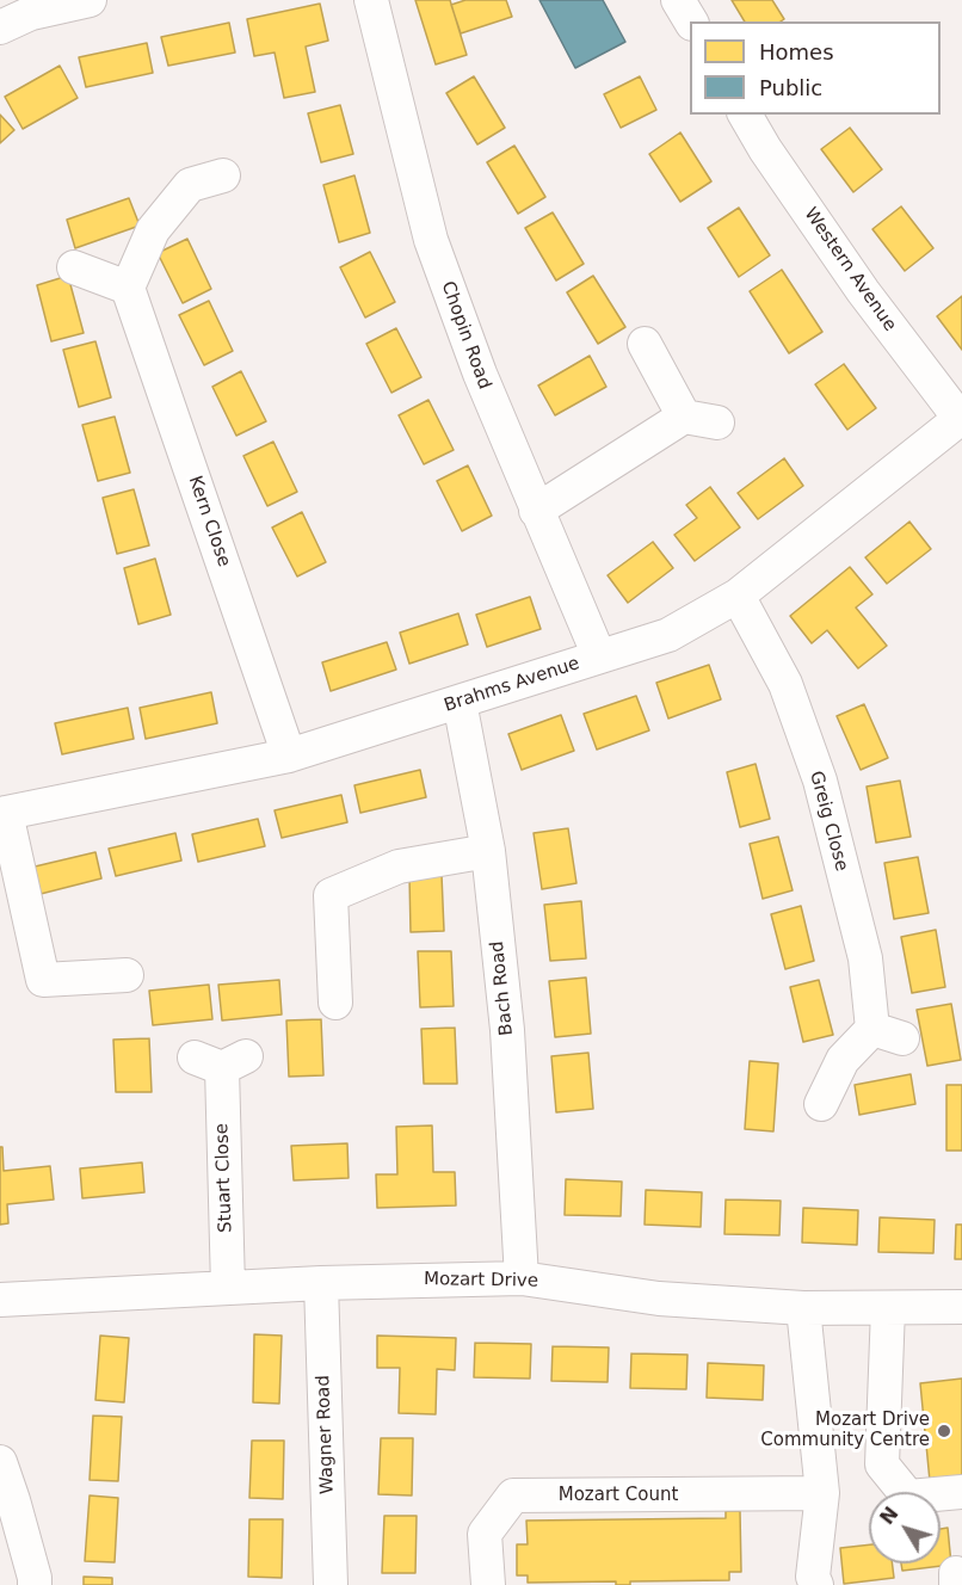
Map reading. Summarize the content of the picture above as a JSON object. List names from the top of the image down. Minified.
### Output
{"streets":{"street":["Western Avenue","Chopin Road","Kern Close","Brahms Avenue","Greig Close","Bach Road","Stuart Close","Mozart Drive","Wagner Road","Mozart Count"]},"crossings":[["Western Avenue","Brahms Avenue"],["Chopin Road","Brahms Avenue"],["Kern Close","Brahms Avenue"],["Brahms Avenue","Greig Close"],["Brahms Avenue","Bach Road"],["Bach Road","Mozart Drive"],["Stuart Close","Mozart Drive"],["Mozart Drive","Wagner Road"]],"places":["Mozart Drive Community Centre"],"legend":["Homes","Public"],"north":"top left"}
